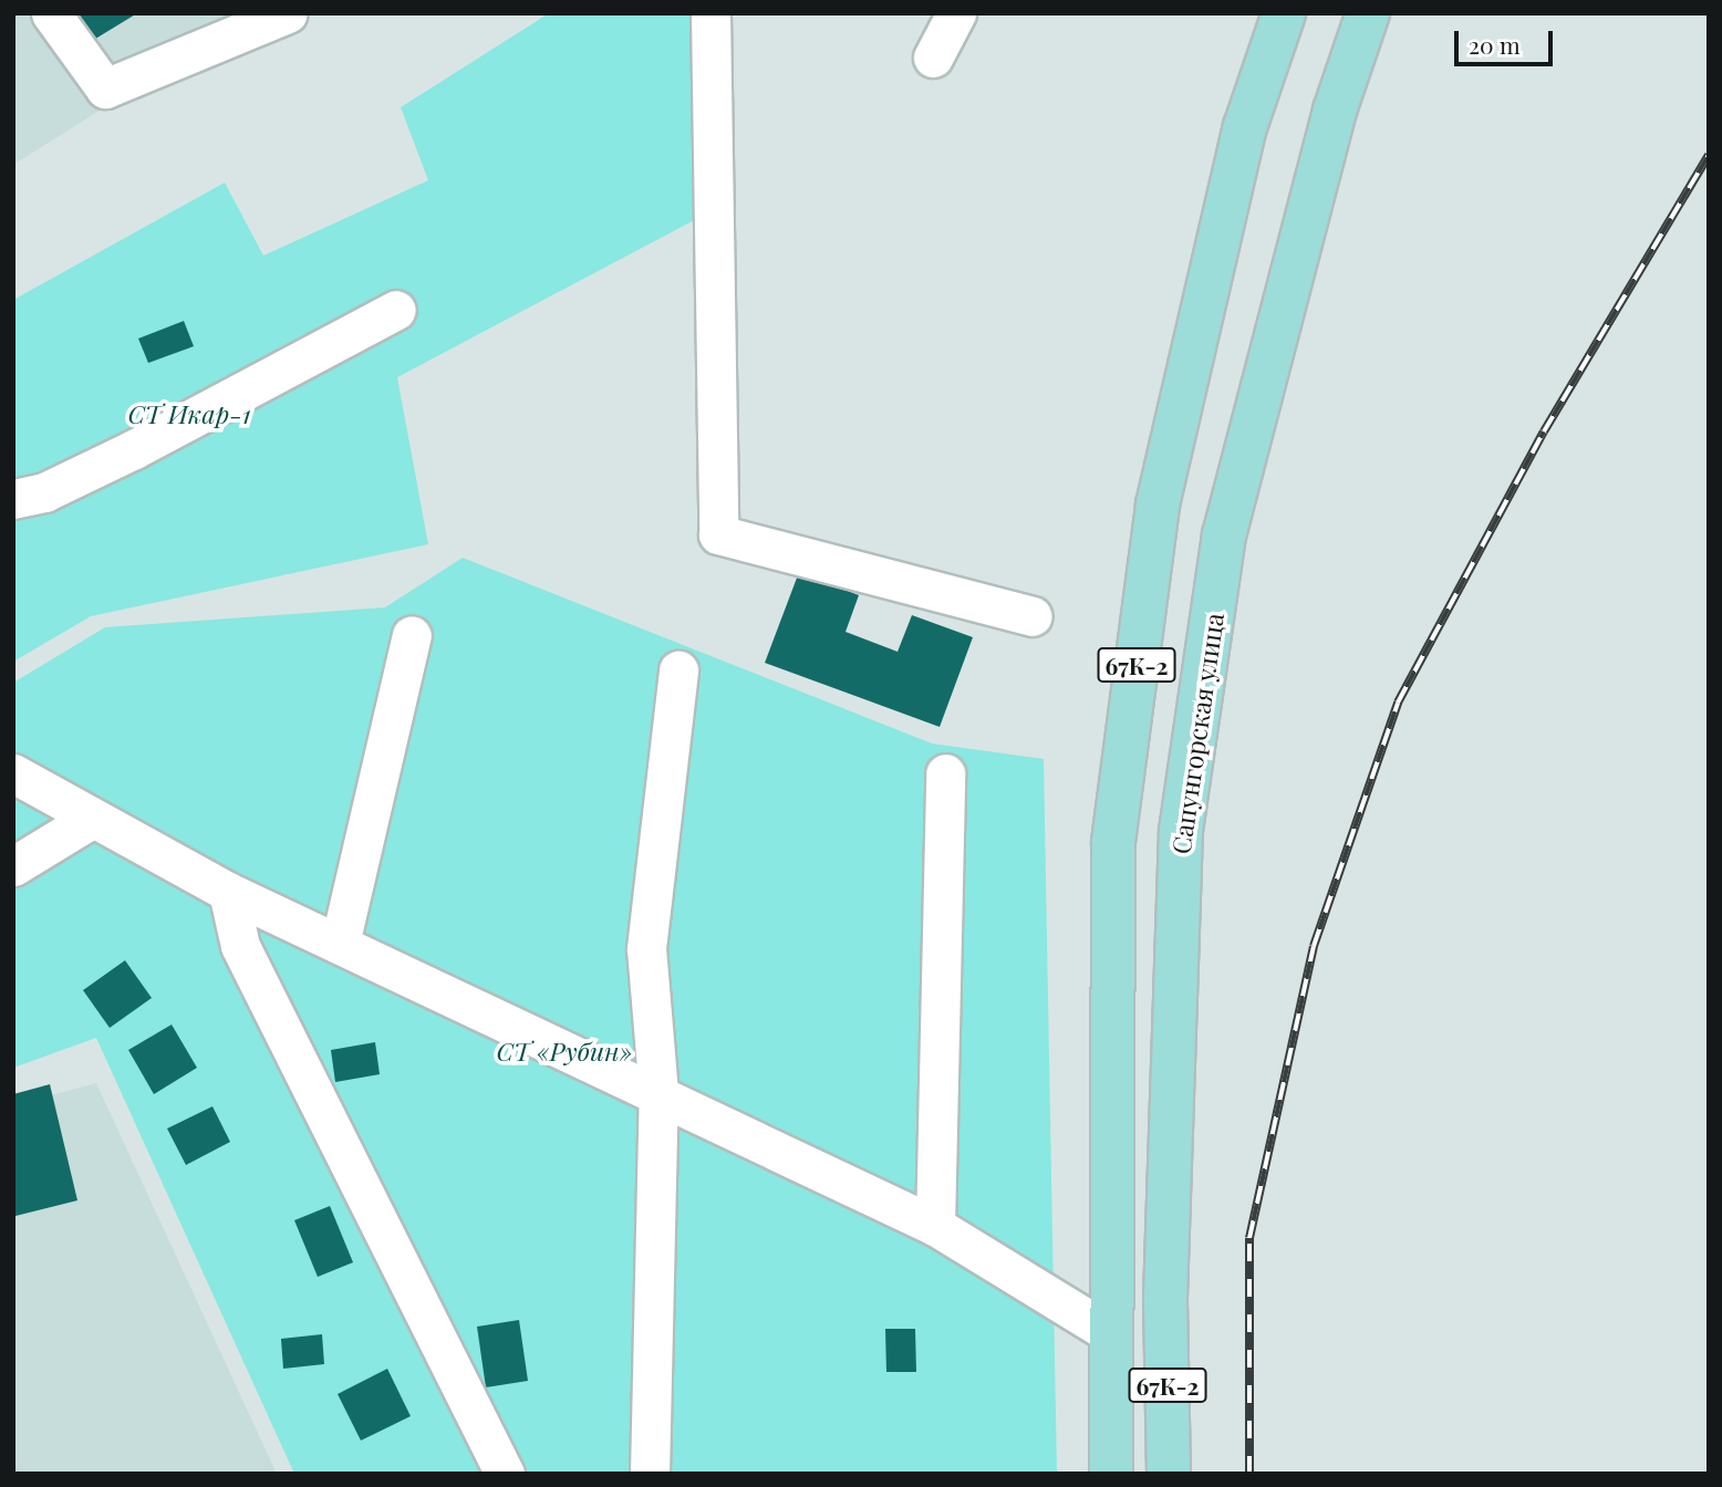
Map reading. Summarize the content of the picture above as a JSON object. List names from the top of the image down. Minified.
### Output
{"streets":{"main road":["67К-2","Сапунгорская улица"]},"parks":["СТ Икар-1","СТ «Рубин»"],"scale_bar":"20 m"}
